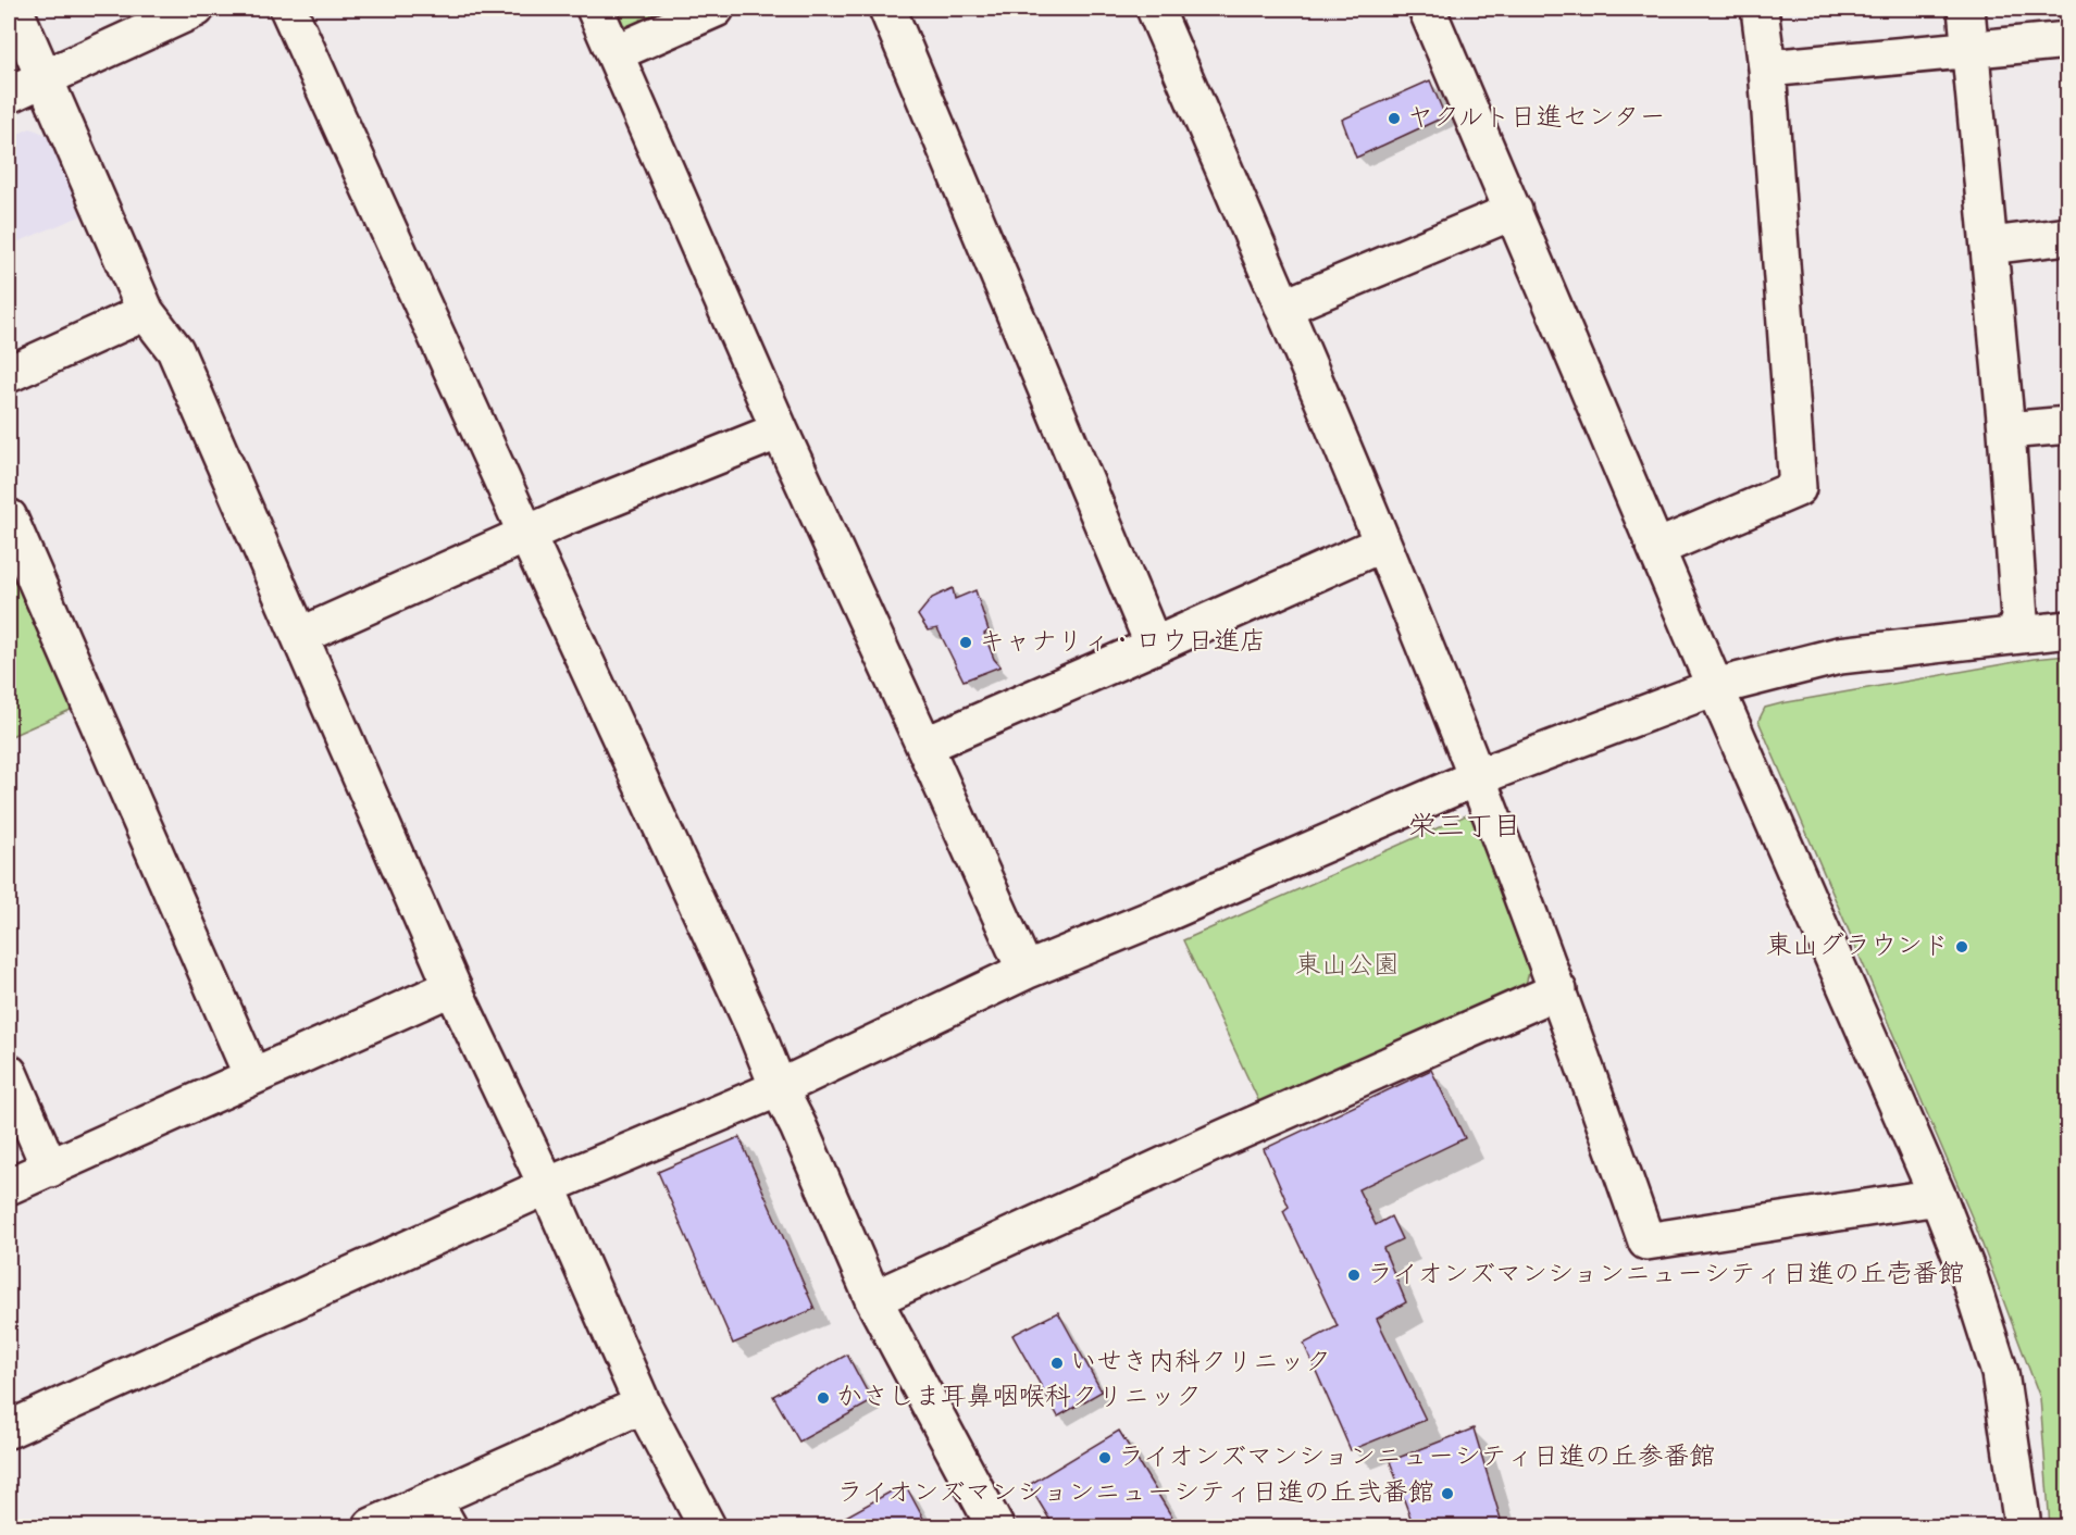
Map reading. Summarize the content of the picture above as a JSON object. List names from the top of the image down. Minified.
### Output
{"districts":["栄三丁目"],"parks":["東山公園"],"places":["ヤクルト日進センター","キャナリィ・ロウ日進店","東山グラウンド","ライオンズマンションニューシティ日進の丘壱番館","いせき内科クリニック","かさしま耳鼻咽喉科クリニック","ライオンズマンションニューシティ日進の丘参番館","ライオンズマンションニューシティ日進の丘弐番館"]}
